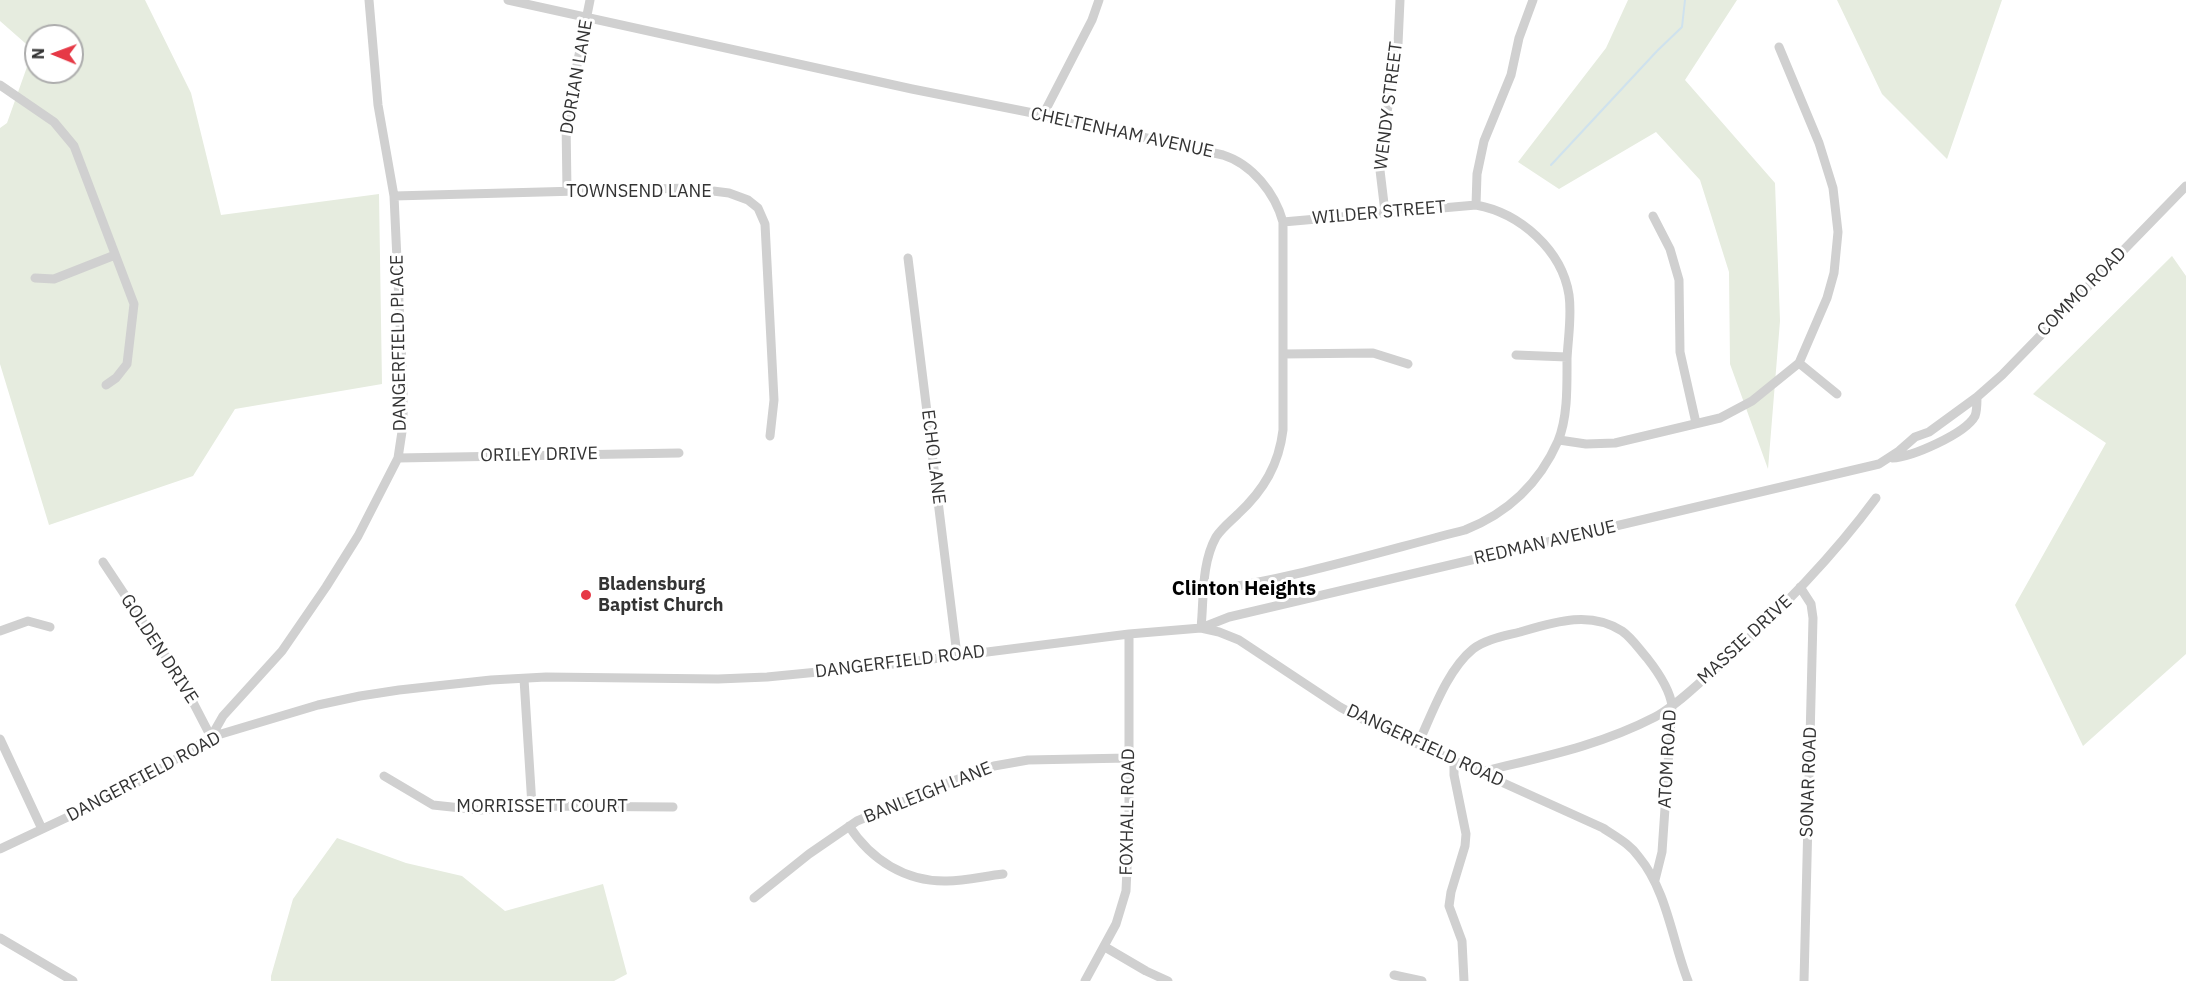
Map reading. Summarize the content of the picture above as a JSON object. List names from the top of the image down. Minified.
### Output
{"streets":{"street":["DORIAN LANE","WENDY STREET","CHELTENHAM AVENUE","TOWNSEND LANE","WILDER STREET","COMMO ROAD","DANGERFIELD PLACE","ORILEY DRIVE","ECHO LANE","REDMAN AVENUE","MASSIE DRIVE","GOLDEN DRIVE","DANGERFIELD ROAD","ATOM ROAD","SONAR ROAD","BANLEIGH LANE","MORRISSETT COURT","FOXHALL ROAD"]},"crossings":[["DORIAN LANE","CHELTENHAM AVENUE"],["DORIAN LANE","TOWNSEND LANE"],["WENDY STREET","WILDER STREET"],["CHELTENHAM AVENUE","WILDER STREET"],["CHELTENHAM AVENUE","REDMAN AVENUE"],["CHELTENHAM AVENUE","DANGERFIELD ROAD"],["TOWNSEND LANE","DANGERFIELD PLACE"],["COMMO ROAD","REDMAN AVENUE"],["DANGERFIELD PLACE","ORILEY DRIVE"],["DANGERFIELD PLACE","GOLDEN DRIVE"],["DANGERFIELD PLACE","DANGERFIELD ROAD"],["ECHO LANE","DANGERFIELD ROAD"],["REDMAN AVENUE","DANGERFIELD ROAD"],["MASSIE DRIVE","DANGERFIELD ROAD"],["MASSIE DRIVE","ATOM ROAD"],["MASSIE DRIVE","SONAR ROAD"],["GOLDEN DRIVE","DANGERFIELD ROAD"],["DANGERFIELD ROAD","ATOM ROAD"],["DANGERFIELD ROAD","FOXHALL ROAD"],["BANLEIGH LANE","FOXHALL ROAD"]],"districts":["Clinton Heights"],"places":["Bladensburg Baptist Church"],"north":"left"}
